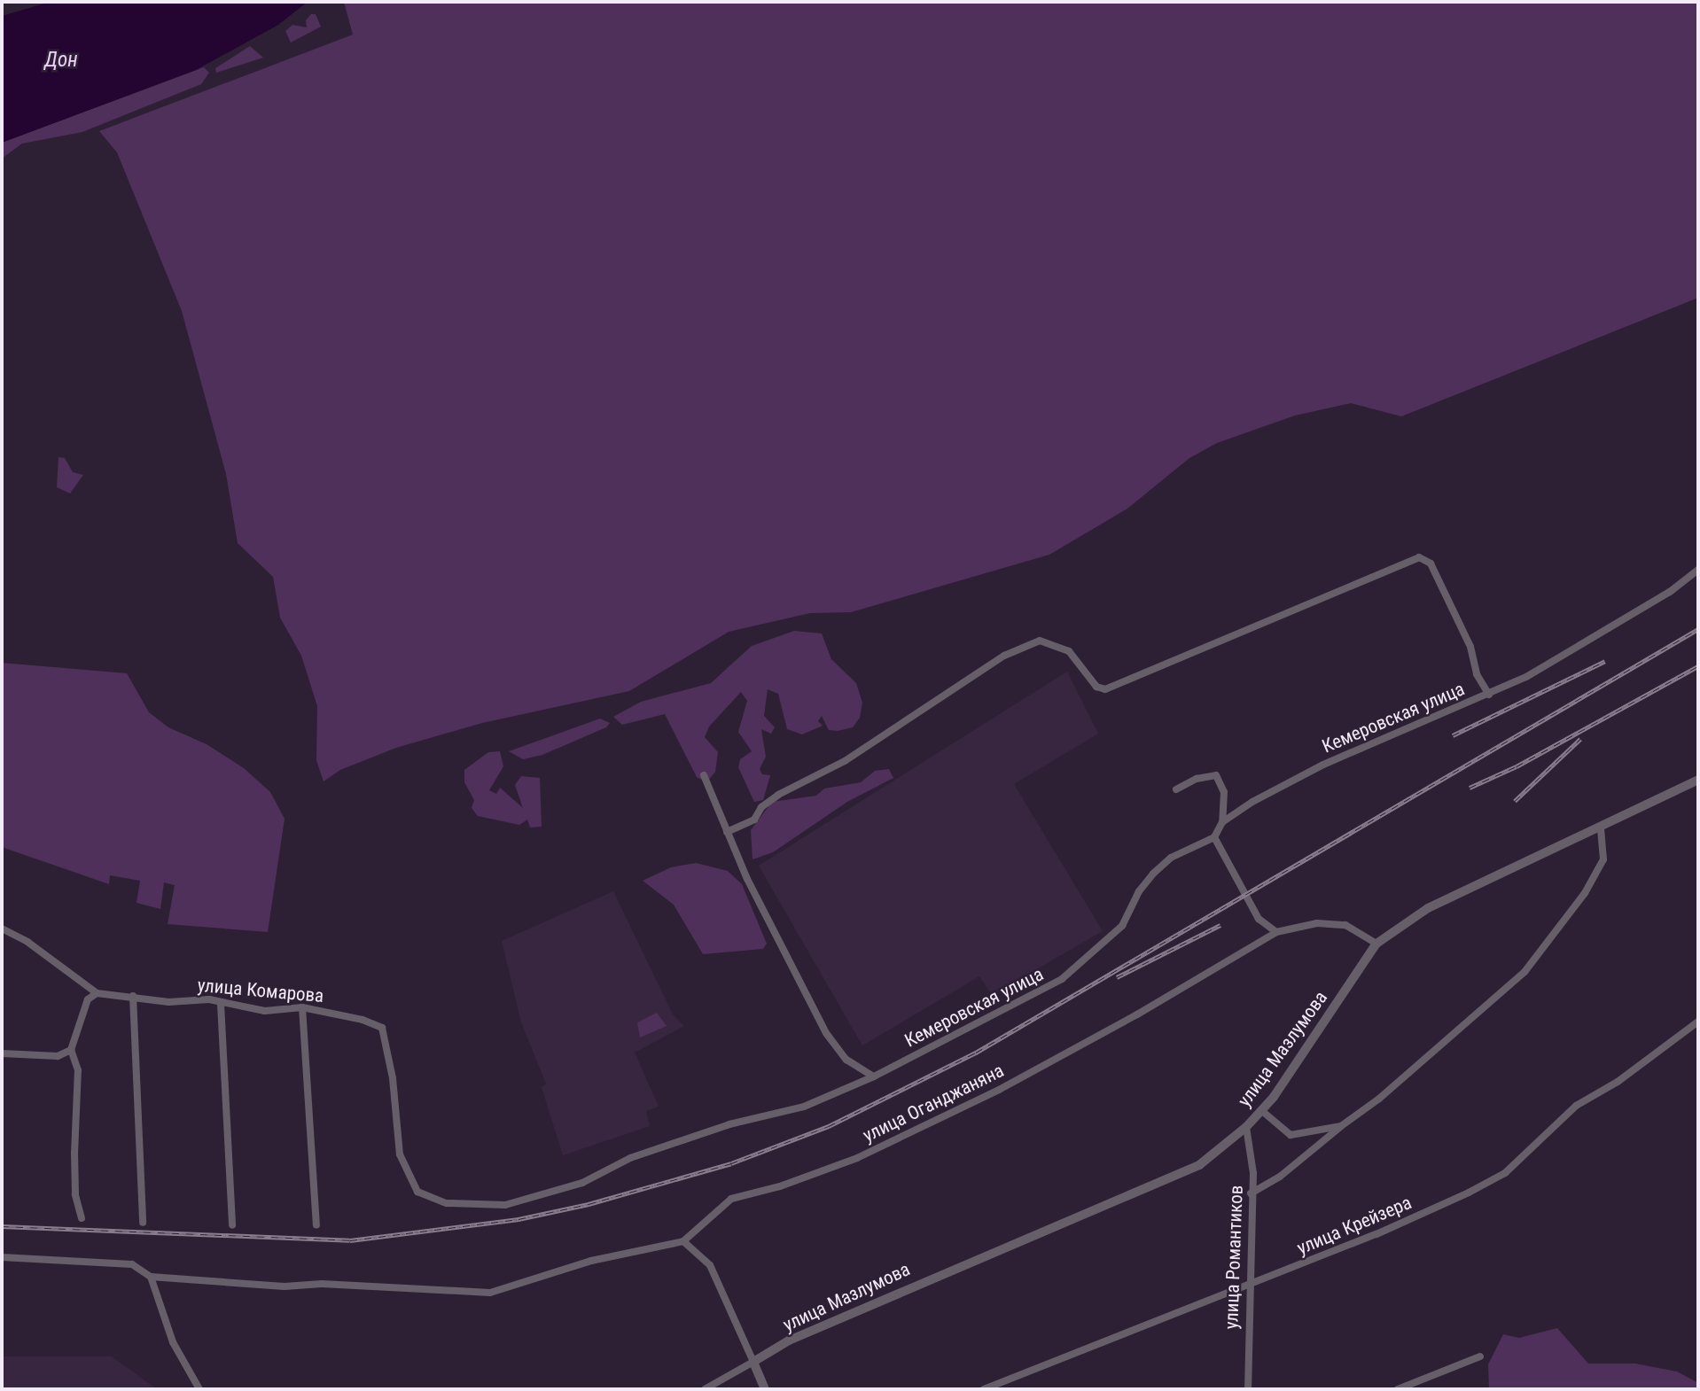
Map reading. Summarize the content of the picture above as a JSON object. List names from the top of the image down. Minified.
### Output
{"streets":{"street":["Кемеровская улица","улица Комарова","улица Мазлумова","улица Оганджаняна","улица Крейзера","улица Романтиков"]},"crossings":[["Кемеровская улица","улица Комарова"],["улица Мазлумова","улица Оганджаняна"],["улица Мазлумова","улица Романтиков"],["улица Крейзера","улица Романтиков"]],"water":["Дон"]}
